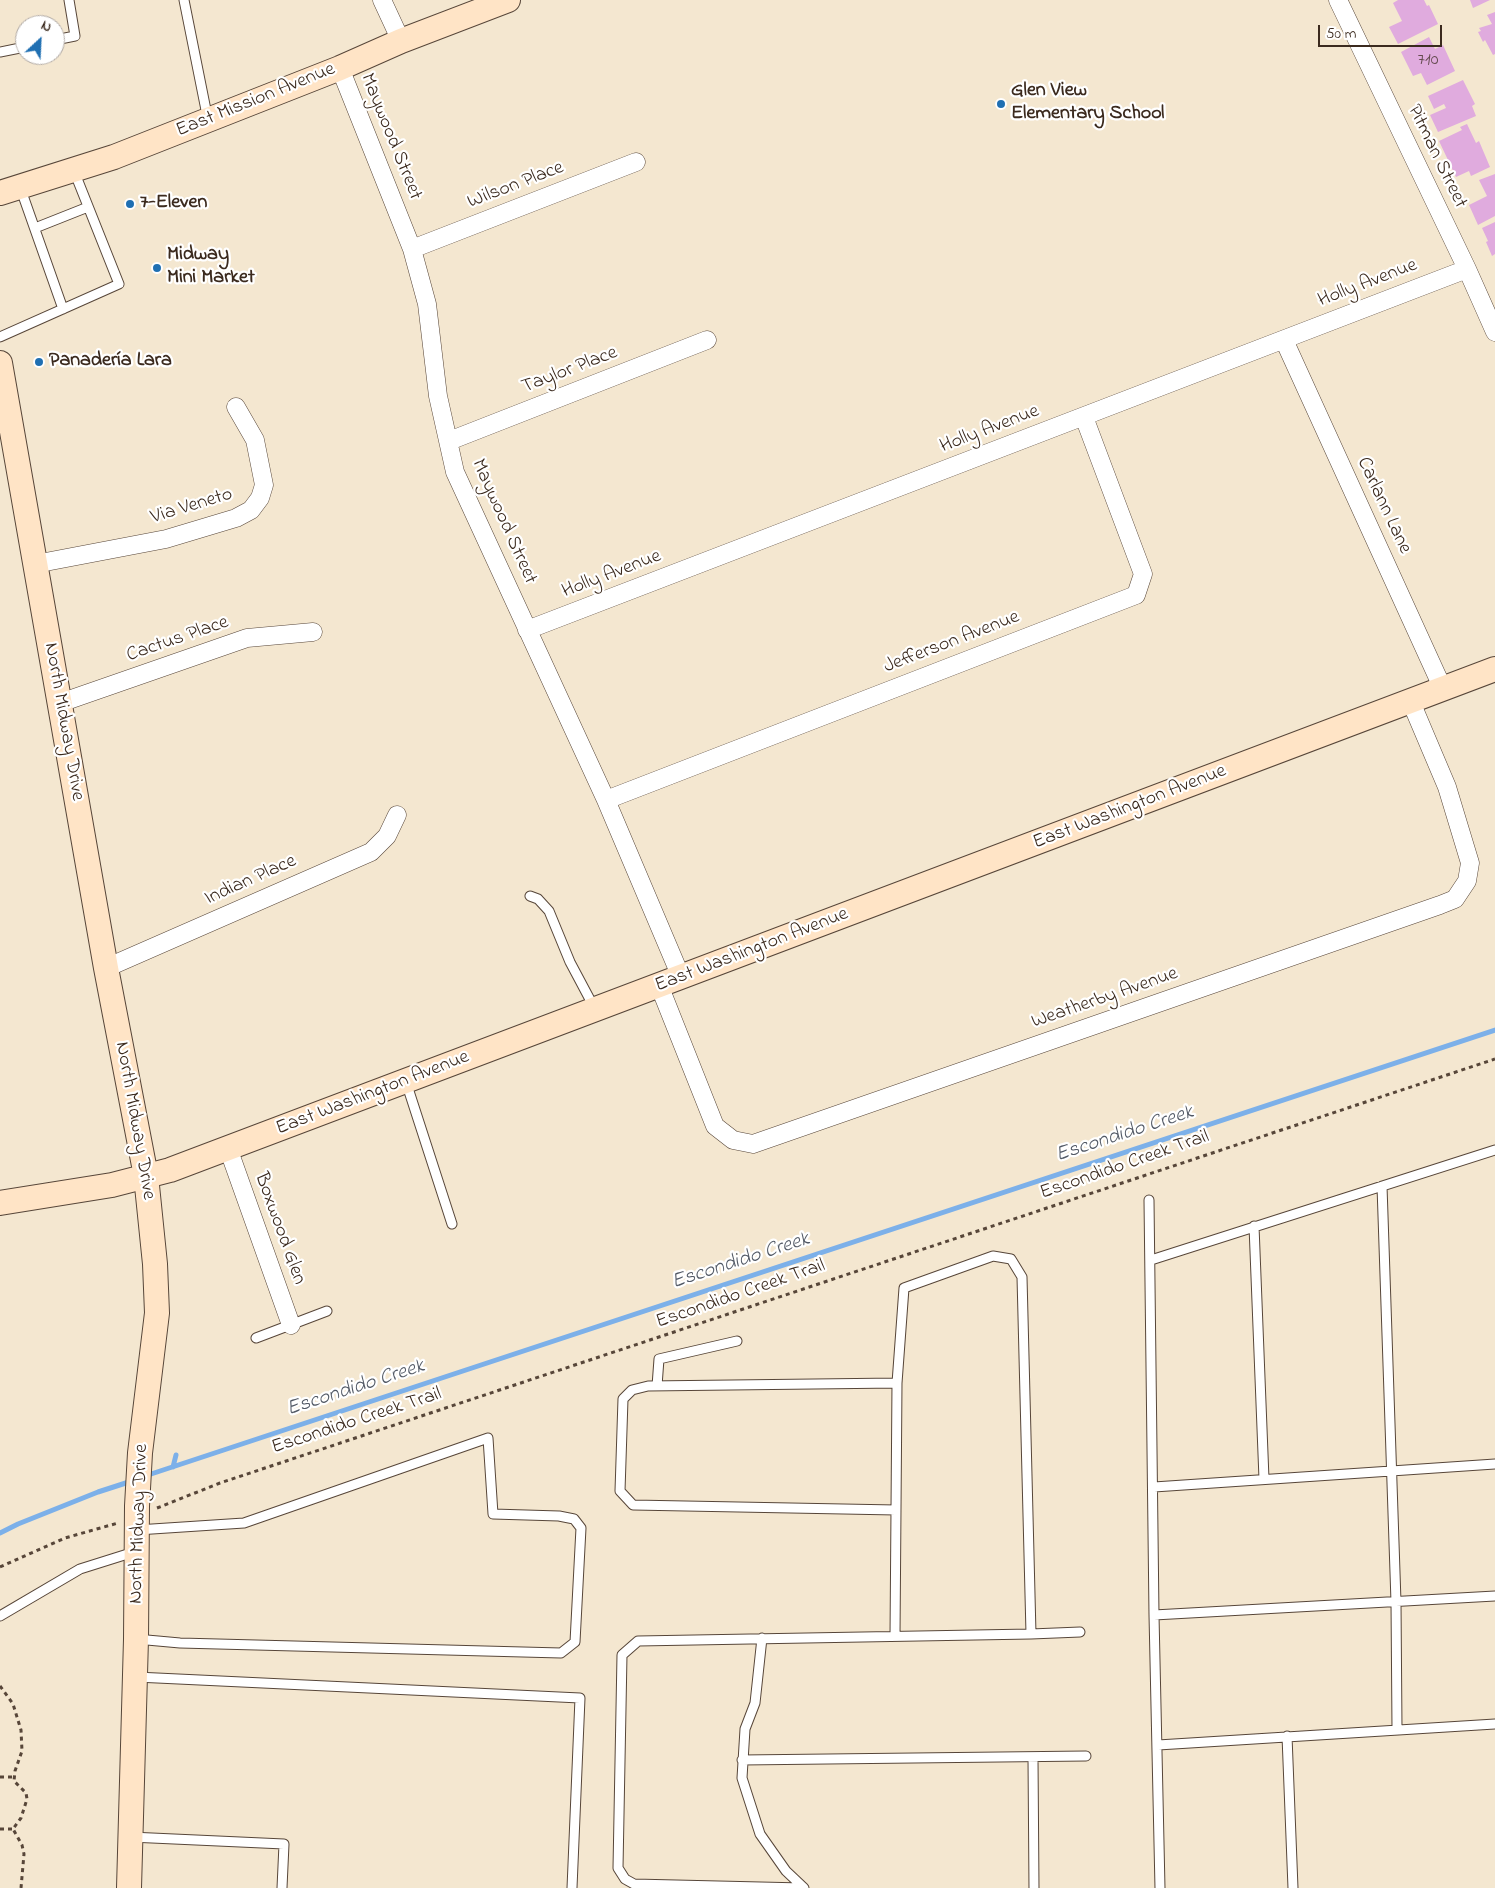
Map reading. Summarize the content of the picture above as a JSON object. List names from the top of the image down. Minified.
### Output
{"streets":{"main road":["East Mission Avenue","North Midway Drive","East Washington Avenue"],"street":["Maywood Street","Pitman Street","Wilson Place","Holly Avenue","Taylor Place","Carlann Lane","Via Veneto","Cactus Place","Jefferson Avenue","Indian Place","Weatherby Avenue","Boxwood Glen"],"path":["Escondido Creek Trail"]},"crossings":[["East Mission Avenue","Maywood Street"],["Maywood Street","Wilson Place"],["Maywood Street","Holly Avenue"],["Maywood Street","Taylor Place"],["Maywood Street","Jefferson Avenue"],["Maywood Street","East Washington Avenue"],["Pitman Street","Holly Avenue"],["Holly Avenue","Carlann Lane"],["Holly Avenue","Jefferson Avenue"],["Carlann Lane","East Washington Avenue"],["Via Veneto","North Midway Drive"],["Cactus Place","North Midway Drive"],["North Midway Drive","East Washington Avenue"],["North Midway Drive","Indian Place"],["North Midway Drive","Escondido Creek Trail"],["East Washington Avenue","Weatherby Avenue"],["East Washington Avenue","Boxwood Glen"]],"water":["Escondido Creek"],"places":["Glen View Elementary School","7-Eleven","Midway Mini Market","Panadería Lara"],"house_numbers":["710"],"scale_bar":"50 m","north":"top right"}
